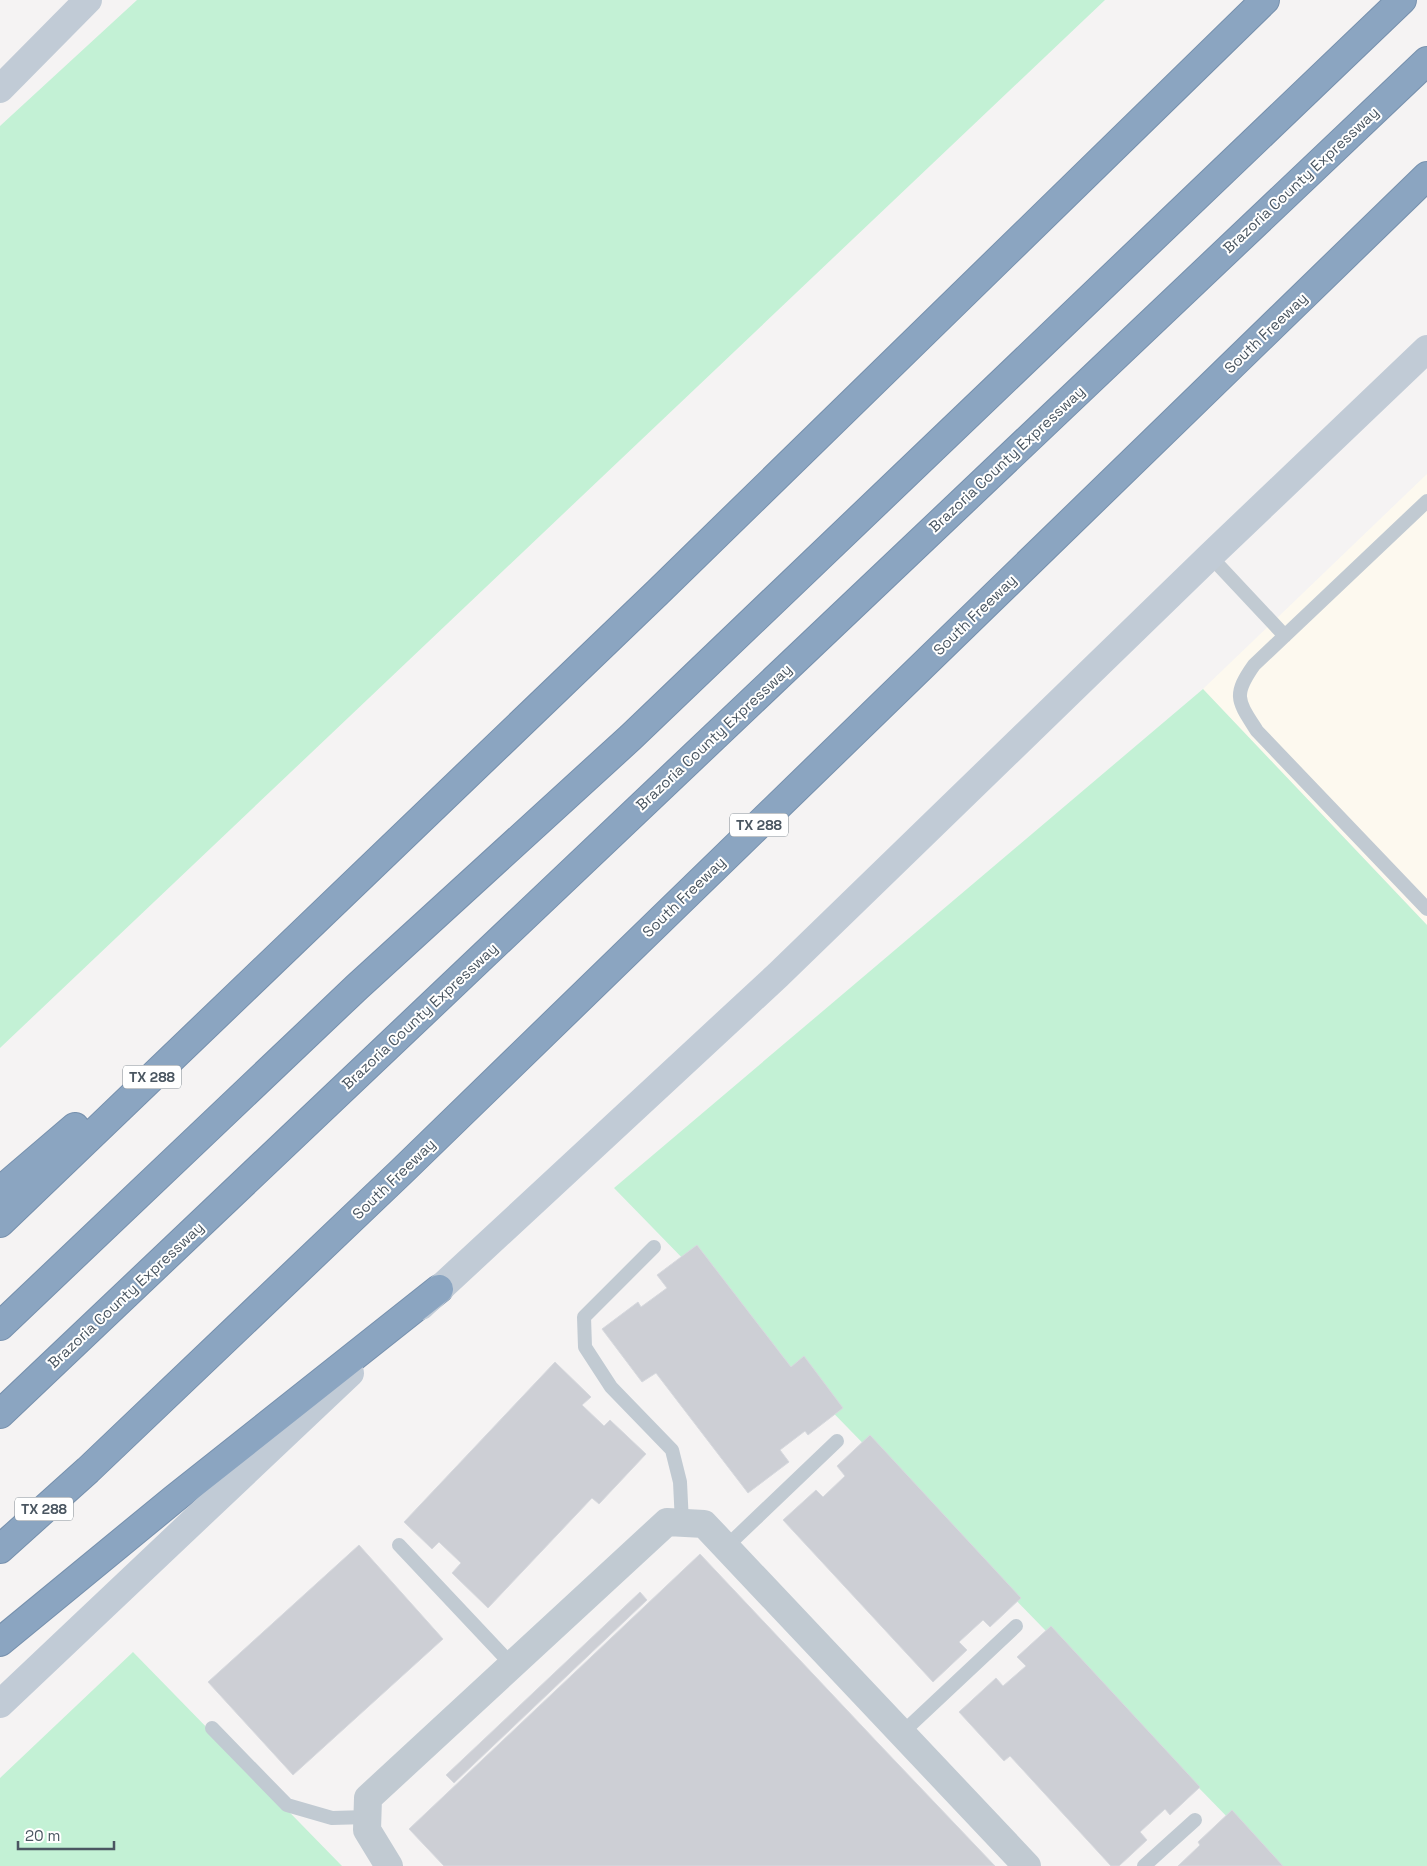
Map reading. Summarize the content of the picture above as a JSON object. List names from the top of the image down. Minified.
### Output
{"streets":{"highway":["Brazoria County Expressway","South Freeway","TX 288"]},"scale_bar":"20 m"}
